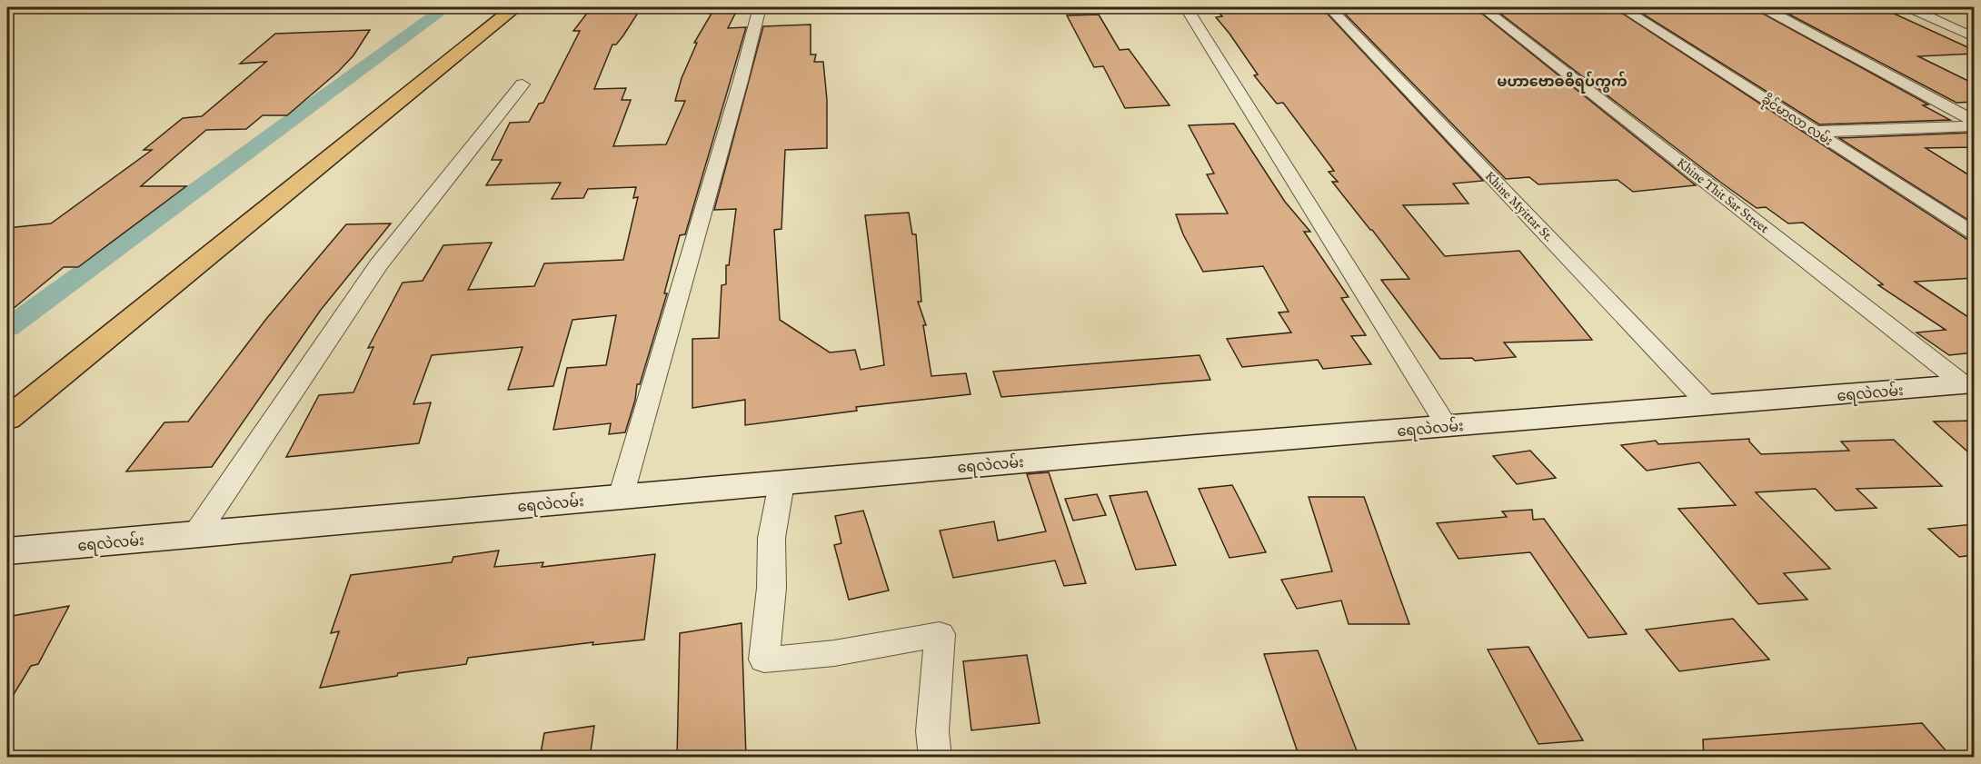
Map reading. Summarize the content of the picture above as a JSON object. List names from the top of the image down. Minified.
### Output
{"streets":{"main road":["ရေလဲလမ်း"],"street":["ခိုင်မာလာ လမ်း","Khine Thit Sar Street","Khine Myittar St."]},"crossings":[["Khine Thit Sar Street","ရေလဲလမ်း"],["Khine Myittar St.","ရေလဲလမ်း"]],"districts":["မဟာဗောဓဓိရပ်ကွက်"]}
